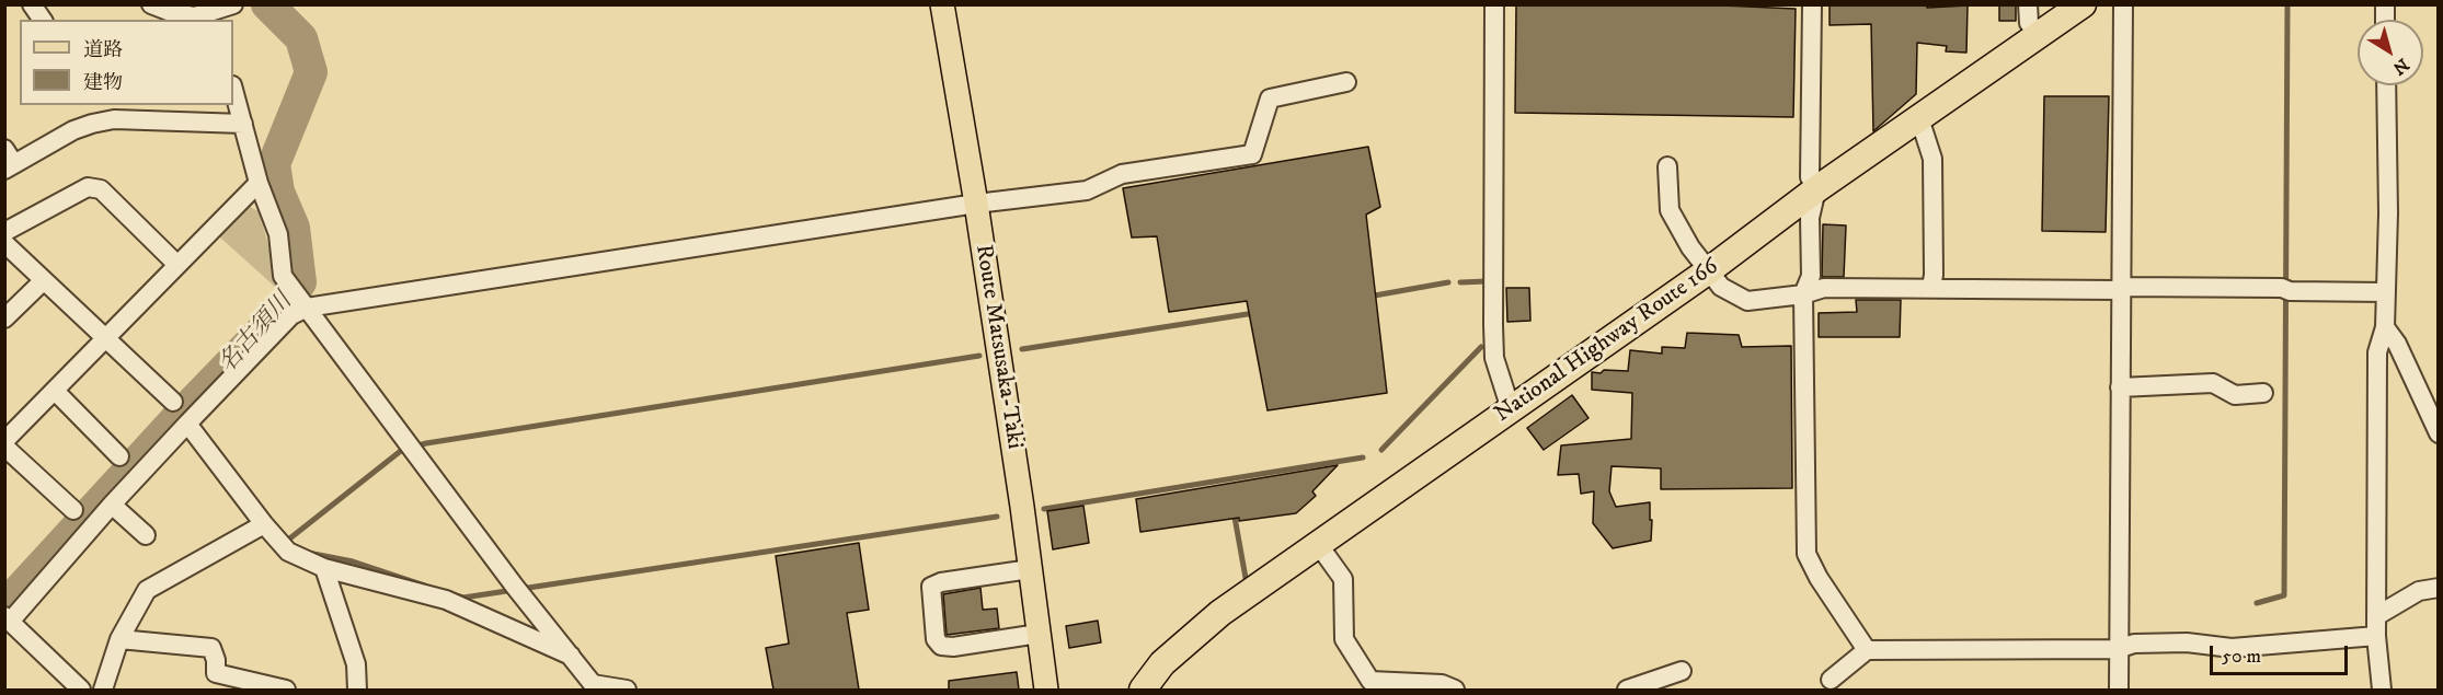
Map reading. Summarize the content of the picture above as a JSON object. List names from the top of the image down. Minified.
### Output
{"streets":{"highway":["National Highway Route 166"],"main road":["Route Matsusaka-Taki"]},"water":["名古須川"],"legend":["道路","建物"],"scale_bar":"50 m","north":"bottom right"}
